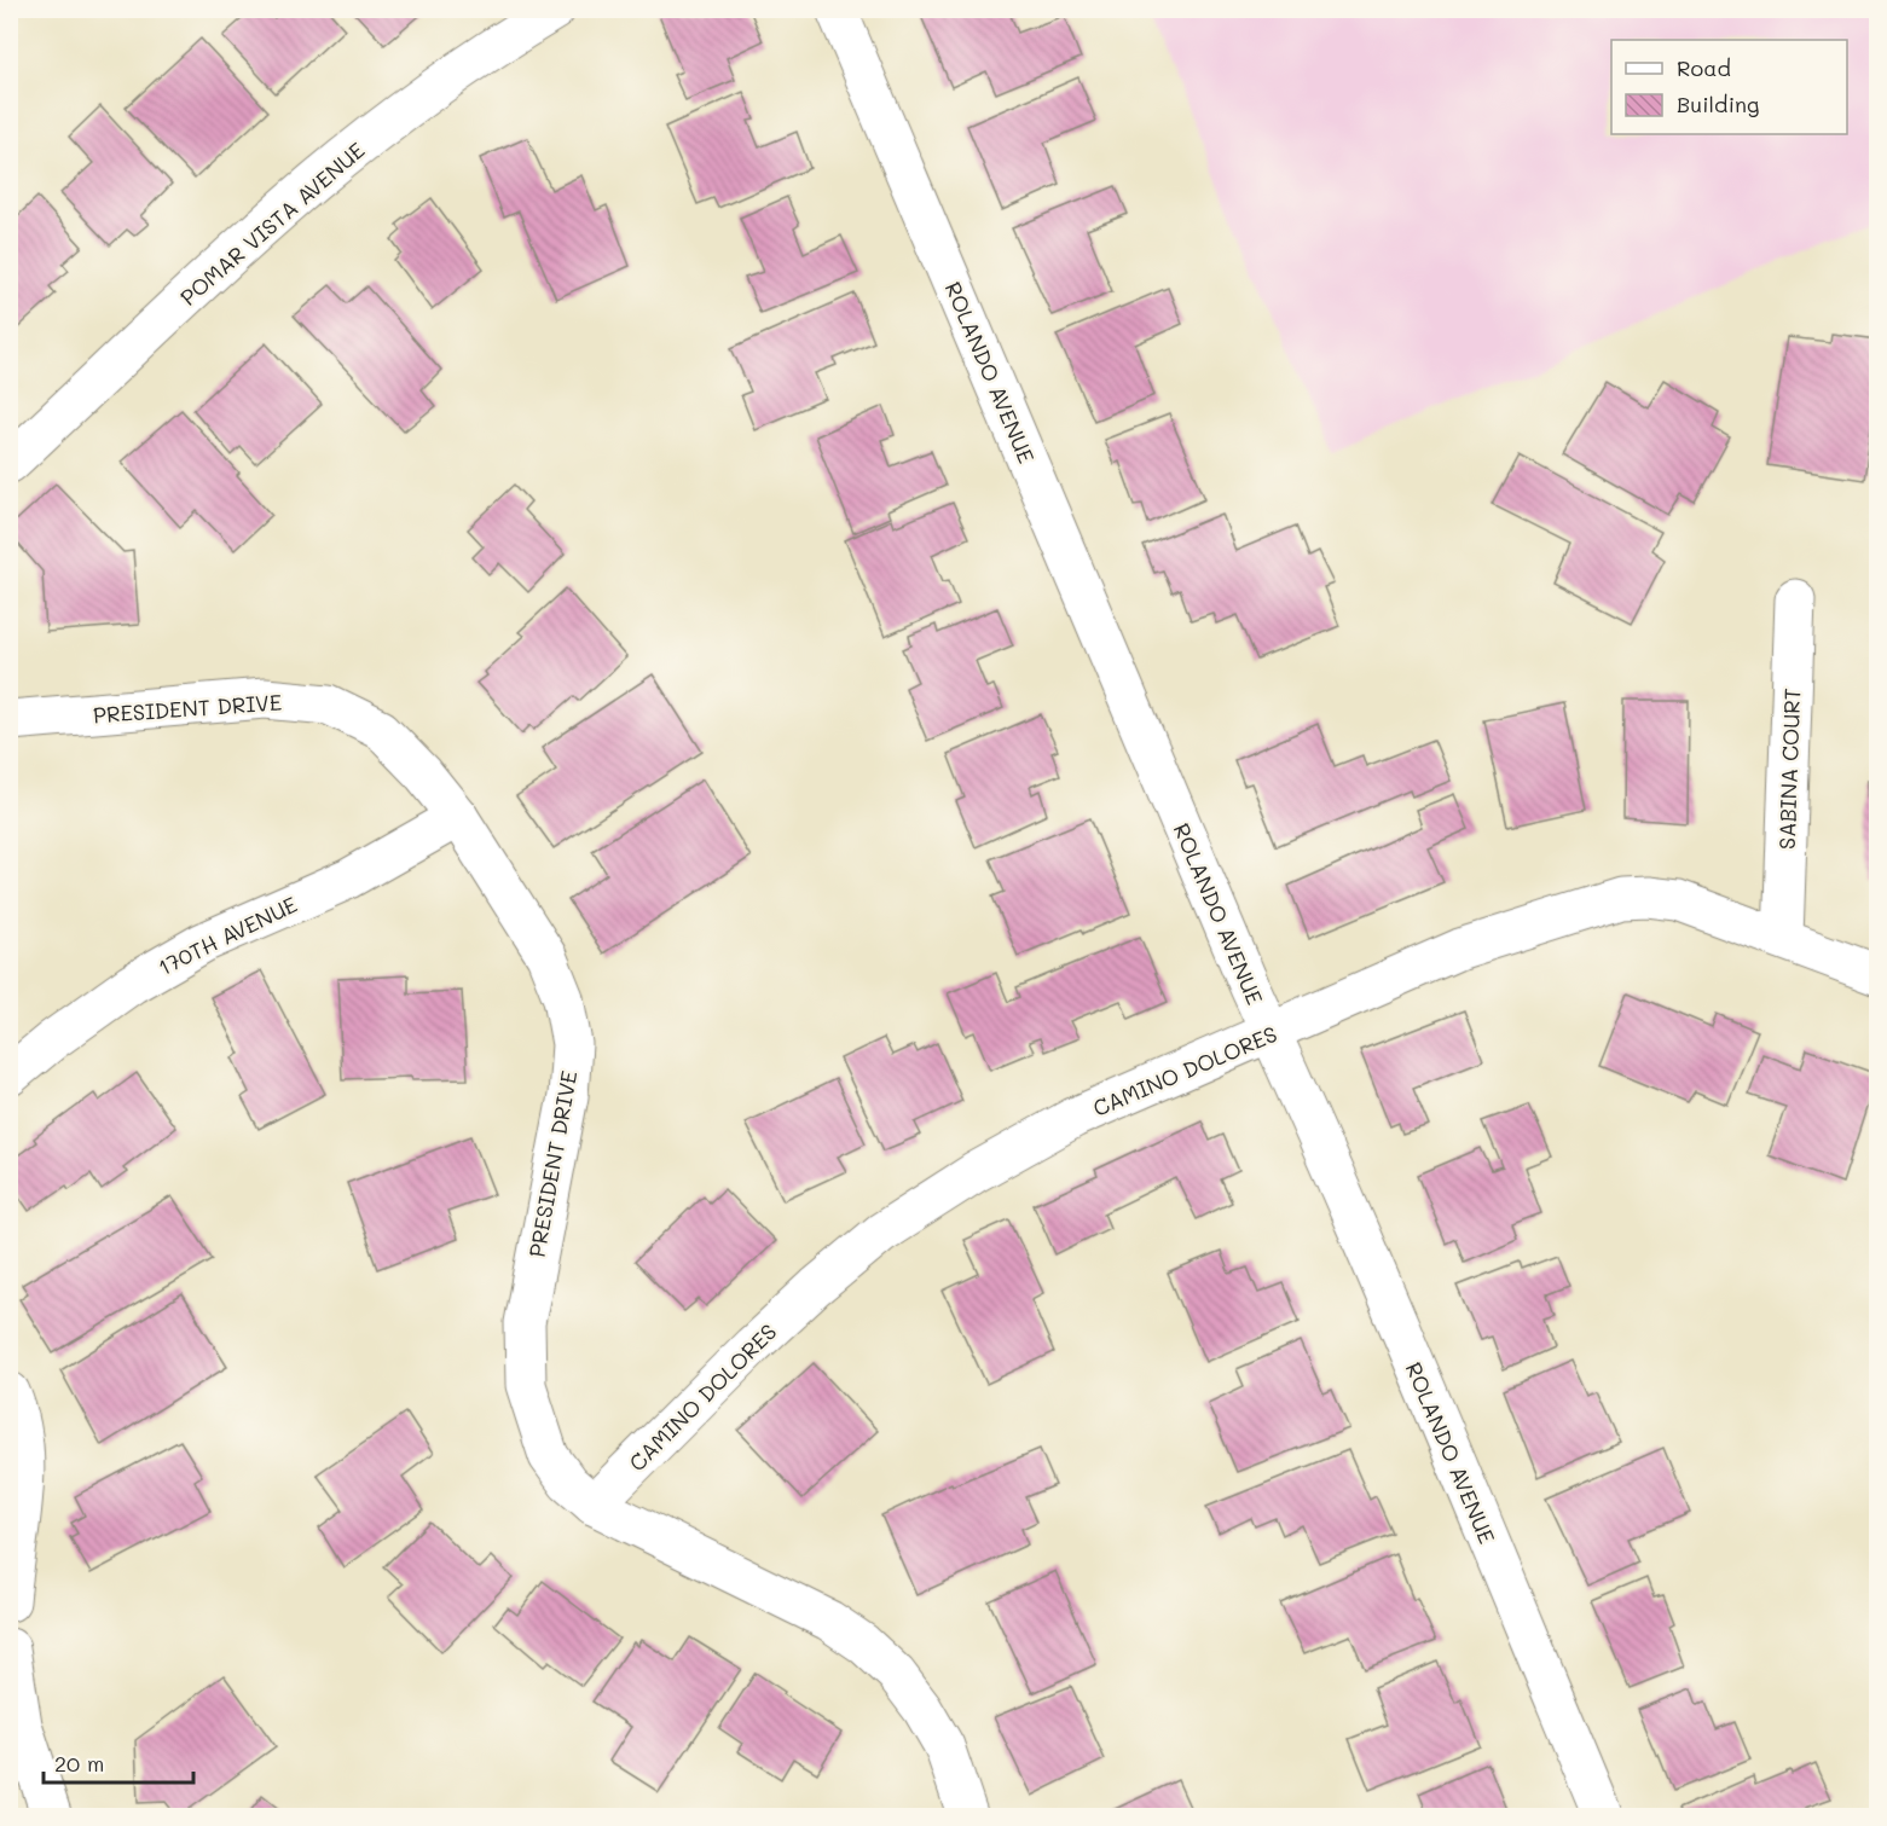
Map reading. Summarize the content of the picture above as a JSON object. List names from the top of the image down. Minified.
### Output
{"streets":{"street":["POMAR VISTA AVENUE","ROLANDO AVENUE","PRESIDENT DRIVE","SABINA COURT","170TH AVENUE","CAMINO DOLORES"]},"crossings":[["ROLANDO AVENUE","CAMINO DOLORES"],["PRESIDENT DRIVE","170TH AVENUE"],["PRESIDENT DRIVE","CAMINO DOLORES"],["SABINA COURT","CAMINO DOLORES"]],"legend":["Road","Building"],"scale_bar":"20 m"}
